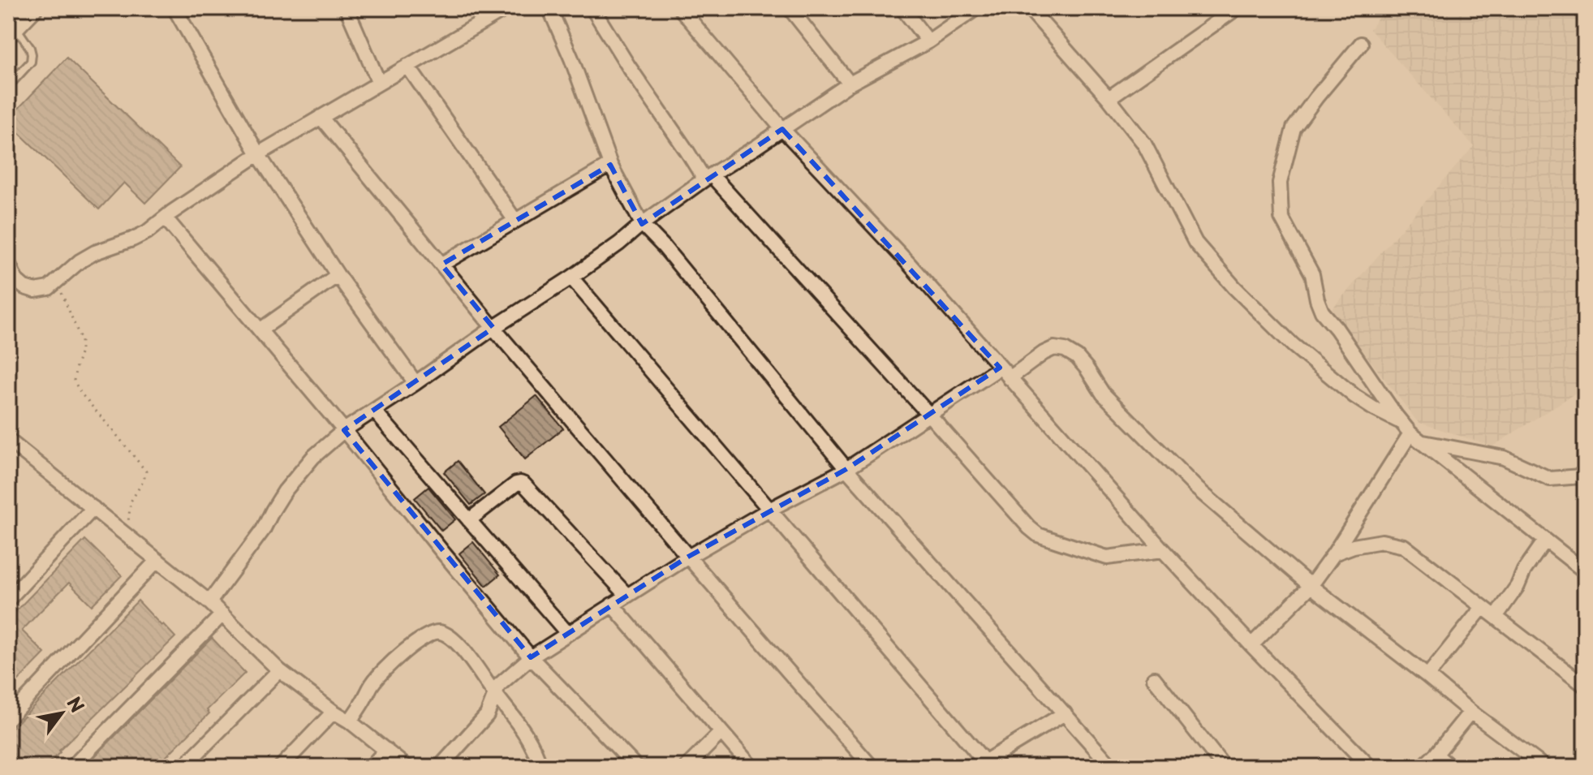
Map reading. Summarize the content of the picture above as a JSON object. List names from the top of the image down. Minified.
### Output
{"north":"top right"}
